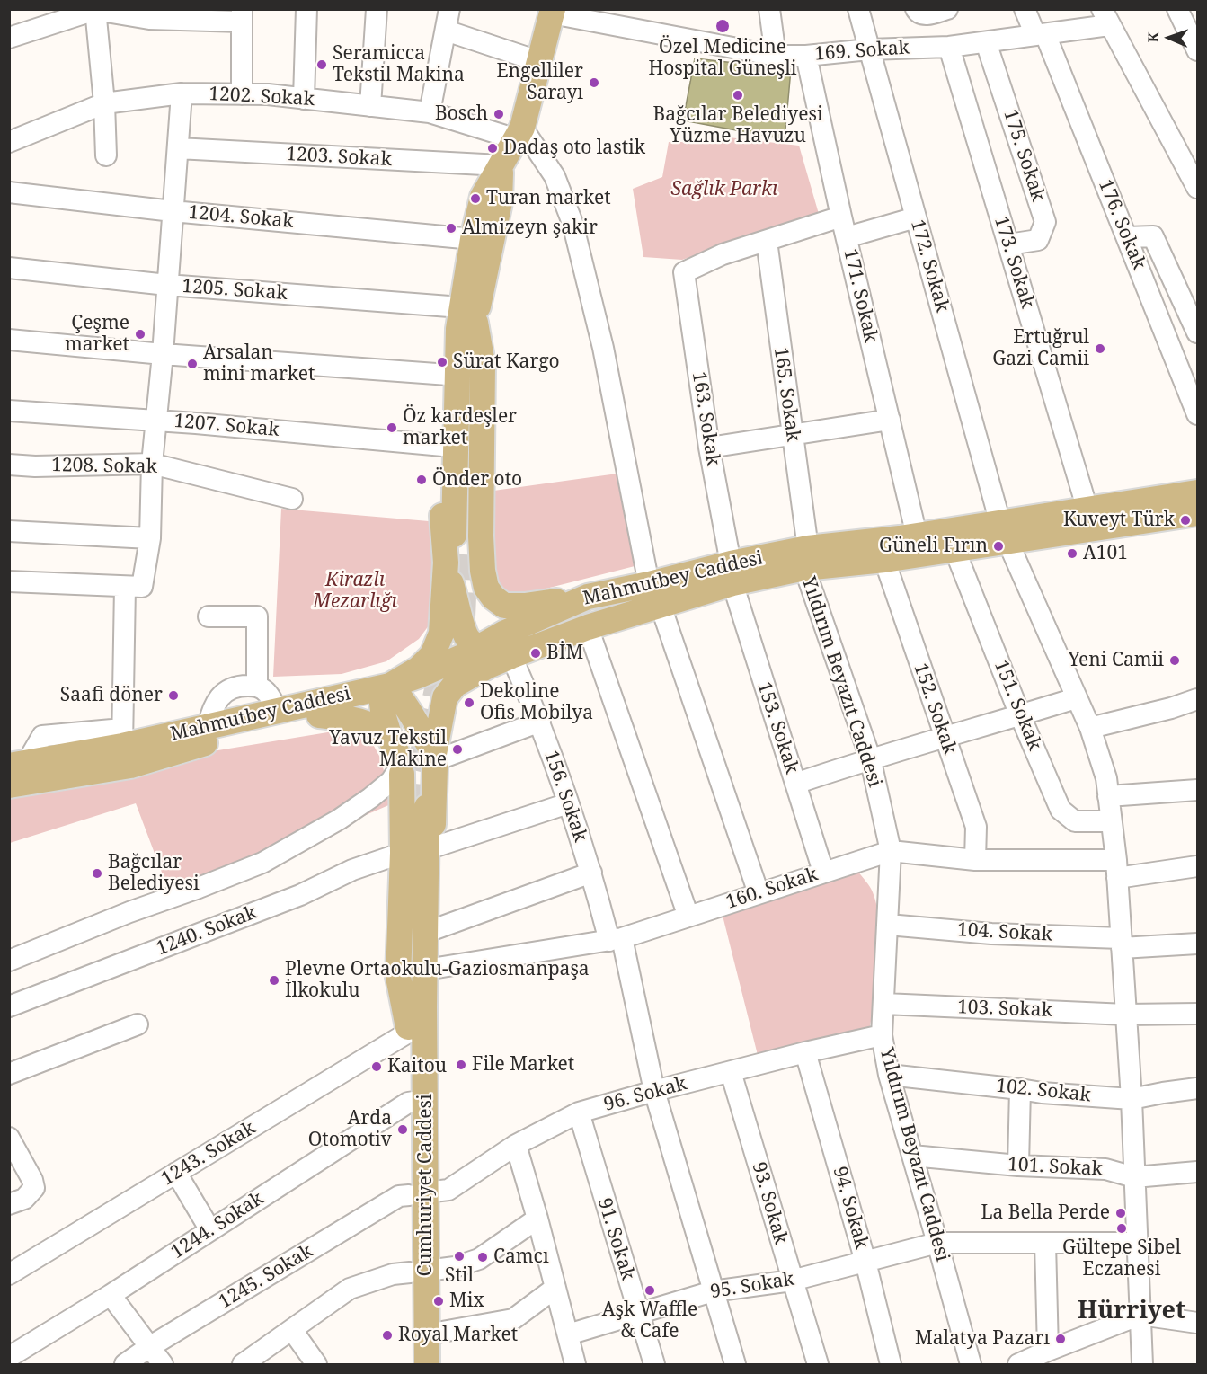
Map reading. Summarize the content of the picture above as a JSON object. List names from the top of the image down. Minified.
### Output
{"streets":{"main road":["Mahmutbey Caddesi","Cumhuriyet Caddesi"],"street":["169. Sokak","1202. Sokak","175. Sokak","1203. Sokak","1204. Sokak","176. Sokak","173. Sokak","172. Sokak","1205. Sokak","171. Sokak","165. Sokak","163. Sokak","1207. Sokak","1208. Sokak","Yıldırım Beyazıt Caddesi","151. Sokak","152. Sokak","153. Sokak","156. Sokak","160. Sokak","1240. Sokak","104. Sokak","103. Sokak","102. Sokak","96. Sokak","1243. Sokak","101. Sokak","93. Sokak","94. Sokak","1244. Sokak","91. Sokak","1245. Sokak","95. Sokak"]},"crossings":[["169. Sokak","175. Sokak"],["169. Sokak","176. Sokak"],["169. Sokak","173. Sokak"],["169. Sokak","172. Sokak"],["169. Sokak","171. Sokak"],["175. Sokak","173. Sokak"],["173. Sokak","Mahmutbey Caddesi"],["172. Sokak","Mahmutbey Caddesi"],["172. Sokak","151. Sokak"],["172. Sokak","160. Sokak"],["172. Sokak","104. Sokak"],["172. Sokak","103. Sokak"],["172. Sokak","102. Sokak"],["172. Sokak","101. Sokak"],["172. Sokak","95. Sokak"],["171. Sokak","Mahmutbey Caddesi"],["165. Sokak","163. Sokak"],["165. Sokak","Mahmutbey Caddesi"],["165. Sokak","Yıldırım Beyazıt Caddesi"],["163. Sokak","Mahmutbey Caddesi"],["163. Sokak","153. Sokak"],["Mahmutbey Caddesi","Yıldırım Beyazıt Caddesi"],["Mahmutbey Caddesi","151. Sokak"],["Mahmutbey Caddesi","152. Sokak"],["Mahmutbey Caddesi","153. Sokak"],["Mahmutbey Caddesi","156. Sokak"],["Yıldırım Beyazıt Caddesi","160. Sokak"],["Yıldırım Beyazıt Caddesi","104. Sokak"],["Yıldırım Beyazıt Caddesi","103. Sokak"],["Yıldırım Beyazıt Caddesi","102. Sokak"],["Yıldırım Beyazıt Caddesi","96. Sokak"],["Yıldırım Beyazıt Caddesi","101. Sokak"],["Yıldırım Beyazıt Caddesi","95. Sokak"],["152. Sokak","160. Sokak"],["153. Sokak","160. Sokak"],["156. Sokak","160. Sokak"],["156. Sokak","96. Sokak"],["156. Sokak","95. Sokak"],["96. Sokak","Cumhuriyet Caddesi"],["96. Sokak","93. Sokak"],["96. Sokak","94. Sokak"],["96. Sokak","91. Sokak"],["96. Sokak","1245. Sokak"],["1243. Sokak","Cumhuriyet Caddesi"],["Cumhuriyet Caddesi","1244. Sokak"],["Cumhuriyet Caddesi","1245. Sokak"],["93. Sokak","95. Sokak"],["94. Sokak","95. Sokak"],["91. Sokak","95. Sokak"]],"districts":["Hürriyet"],"parks":["Sağlık Parkı","Kirazlı Mezarlığı"],"places":["Özel Medicine Hospital Güneşli","Seramicca Tekstil Makina","Engelliler Sarayı","Bağcılar Belediyesi Yüzme Havuzu","Bosch","Dadaş oto lastik","Turan market","Almizeyn şakir","Çeşme market","Ertuğrul Gazi Camii","Sürat Kargo","Arsalan mini market","Öz kardeşler market","Önder oto","Kuveyt Türk","Güneli Fırın","A101","BİM","Yeni Camii","Saafi döner","Dekoline Ofis Mobilya","Yavuz Tekstil Makine","Bağcılar Belediyesi","Plevne Ortaokulu-Gaziosmanpaşa İlkokulu","File Market","Kaitou","Arda Otomotiv","La Bella Perde","Gültepe Sibel Eczanesi","Stil","Camcı","Aşk Waffle & Cafe","Mix","Royal Market","Malatya Pazarı"],"north":"left"}
